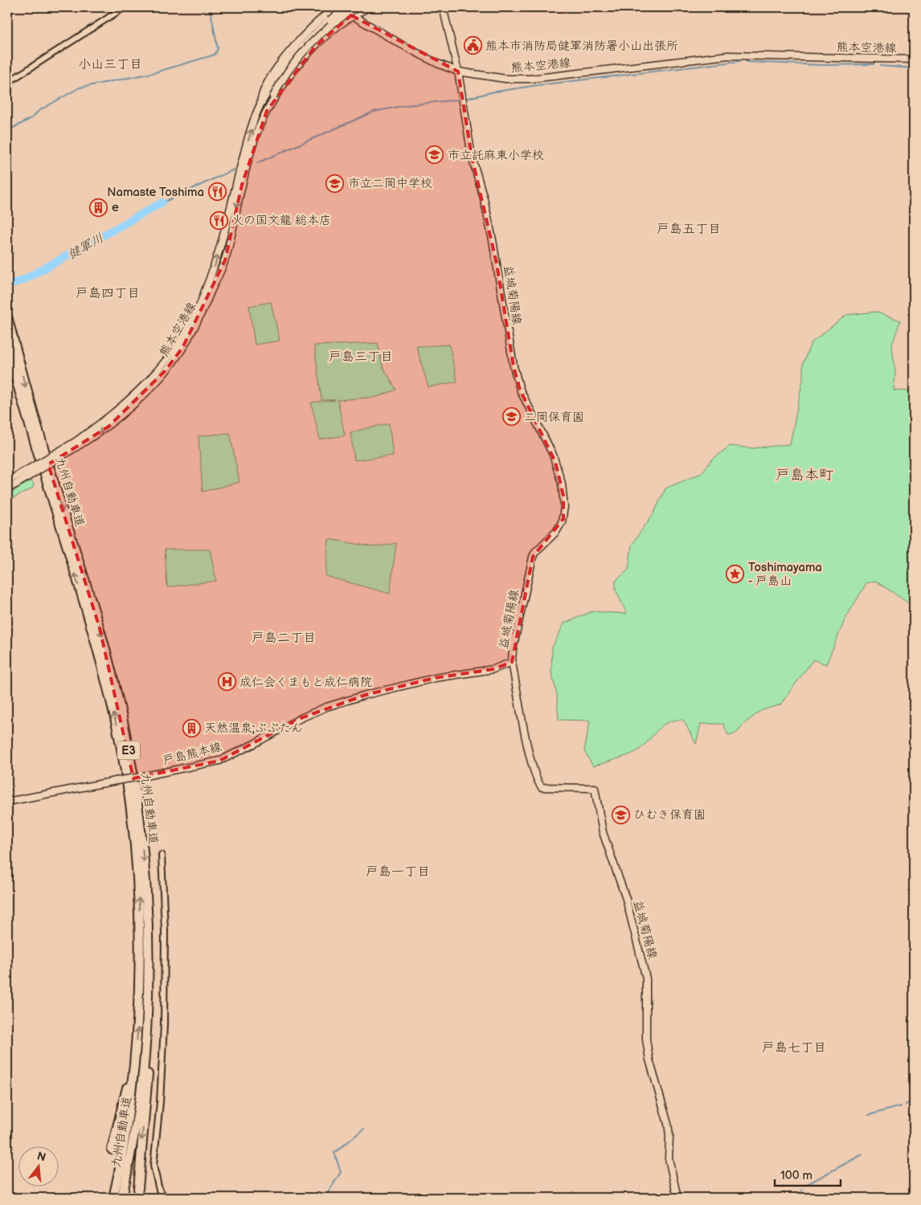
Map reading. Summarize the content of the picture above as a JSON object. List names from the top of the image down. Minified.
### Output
{"streets":{"highway":["九州自動車道","E3"],"main road":["熊本空港線","益城菊陽線","戸島熊本線"]},"crossings":[["熊本空港線","益城菊陽線"],["益城菊陽線","戸島熊本線"]],"districts":["小山三丁目","戸島五丁目","戸島四丁目","戸島三丁目","戸島本町","戸島二丁目","戸島一丁目","戸島七丁目"],"water":["健軍川"],"places":{"public building":["熊本市消防局健軍消防署小山出張所"],"school or university":["市立託麻東小学校","市立二岡中学校","二岡保育園","ひむき保育園"],"restaurant":["Namaste Toshima","火の国文龍 総本店"],"building":["e","天然温泉;ぶぶたん"],"place":["Toshimayama - 戸島山"],"hospital":["成仁会くまもと成仁病院"]},"scale_bar":"100 m","north":"top"}
